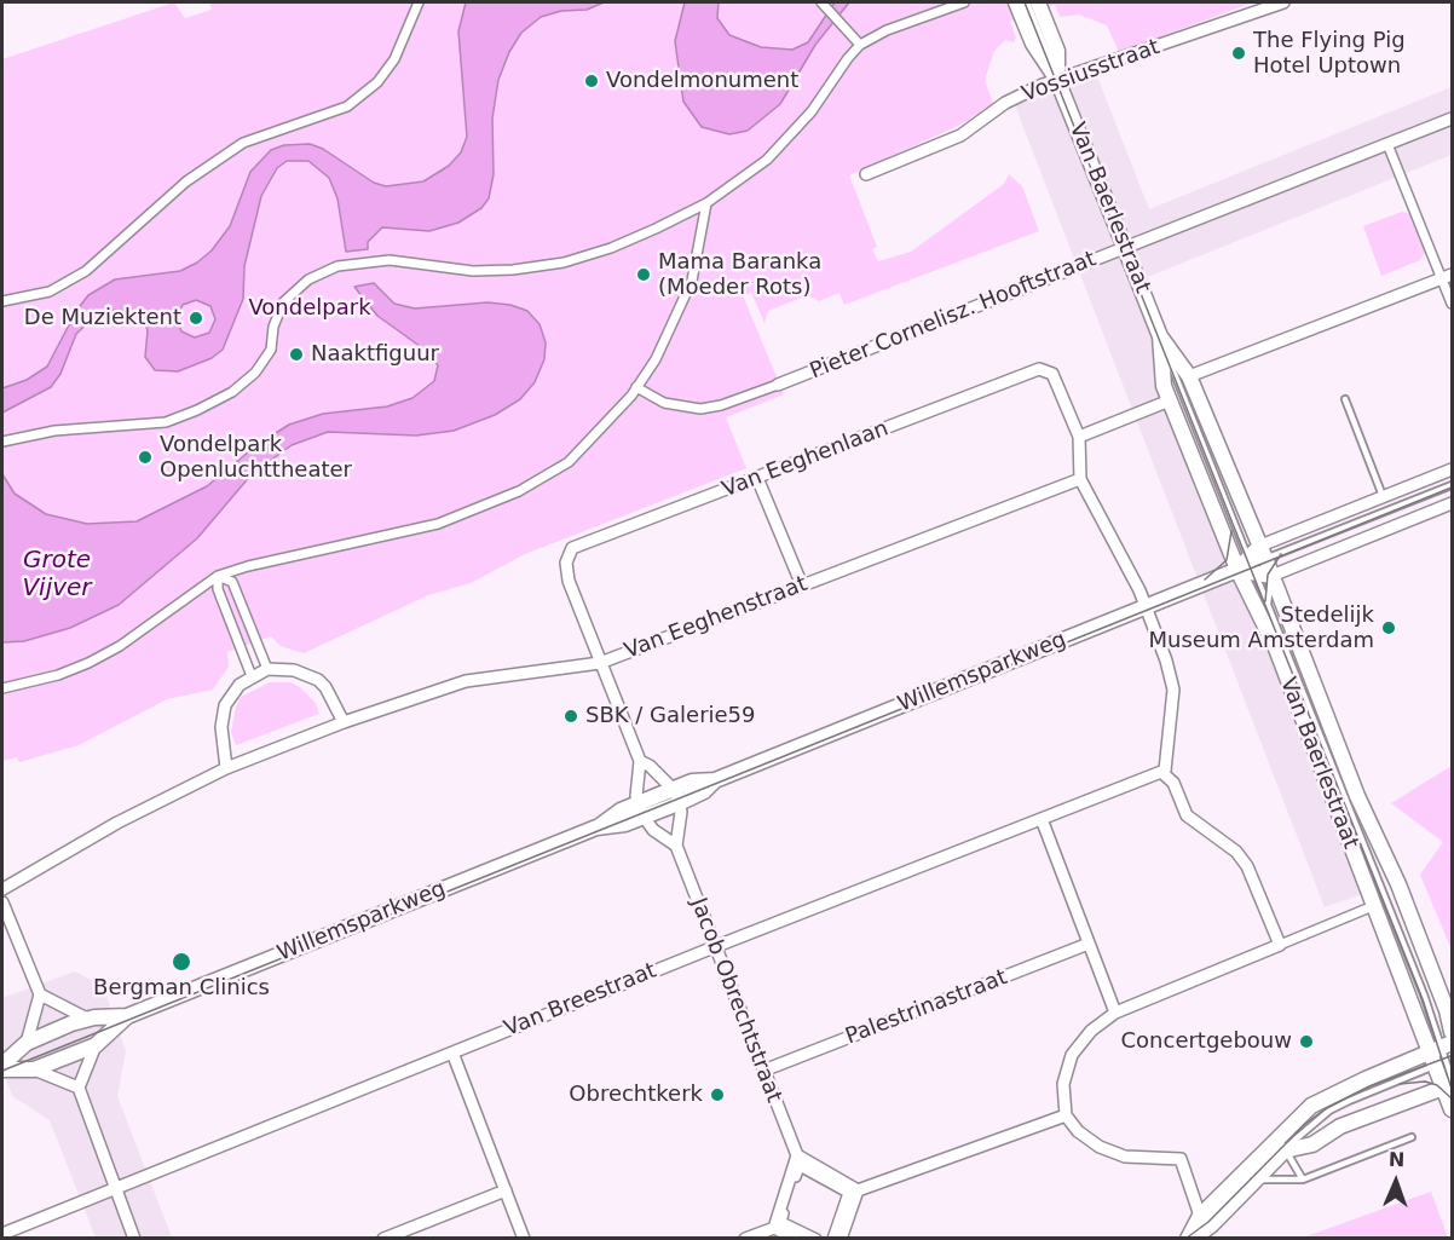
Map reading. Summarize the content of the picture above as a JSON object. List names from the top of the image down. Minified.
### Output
{"streets":{"street":["Vossiusstraat","Van Baerlestraat","Pieter Cornelisz. Hooftstraat","Van Eeghenlaan","Van Eeghenstraat","Willemsparkweg","Van Breestraat","Jacob Obrechtstraat","Palestrinastraat"]},"crossings":[["Vossiusstraat","Van Baerlestraat"],["Van Baerlestraat","Pieter Cornelisz. Hooftstraat"],["Van Baerlestraat","Willemsparkweg"],["Van Eeghenlaan","Van Eeghenstraat"],["Willemsparkweg","Jacob Obrechtstraat"],["Van Breestraat","Jacob Obrechtstraat"],["Jacob Obrechtstraat","Palestrinastraat"]],"water":["Grote Vijver"],"parks":["Vondelpark"],"places":["The Flying Pig Hotel Uptown","Vondelmonument","Mama Baranka (Moeder Rots)","De Muziektent","Naaktfiguur","Vondelpark Openluchttheater","Stedelijk Museum Amsterdam","SBK / Galerie59","Bergman Clinics","Concertgebouw","Obrechtkerk"],"north":"top"}
